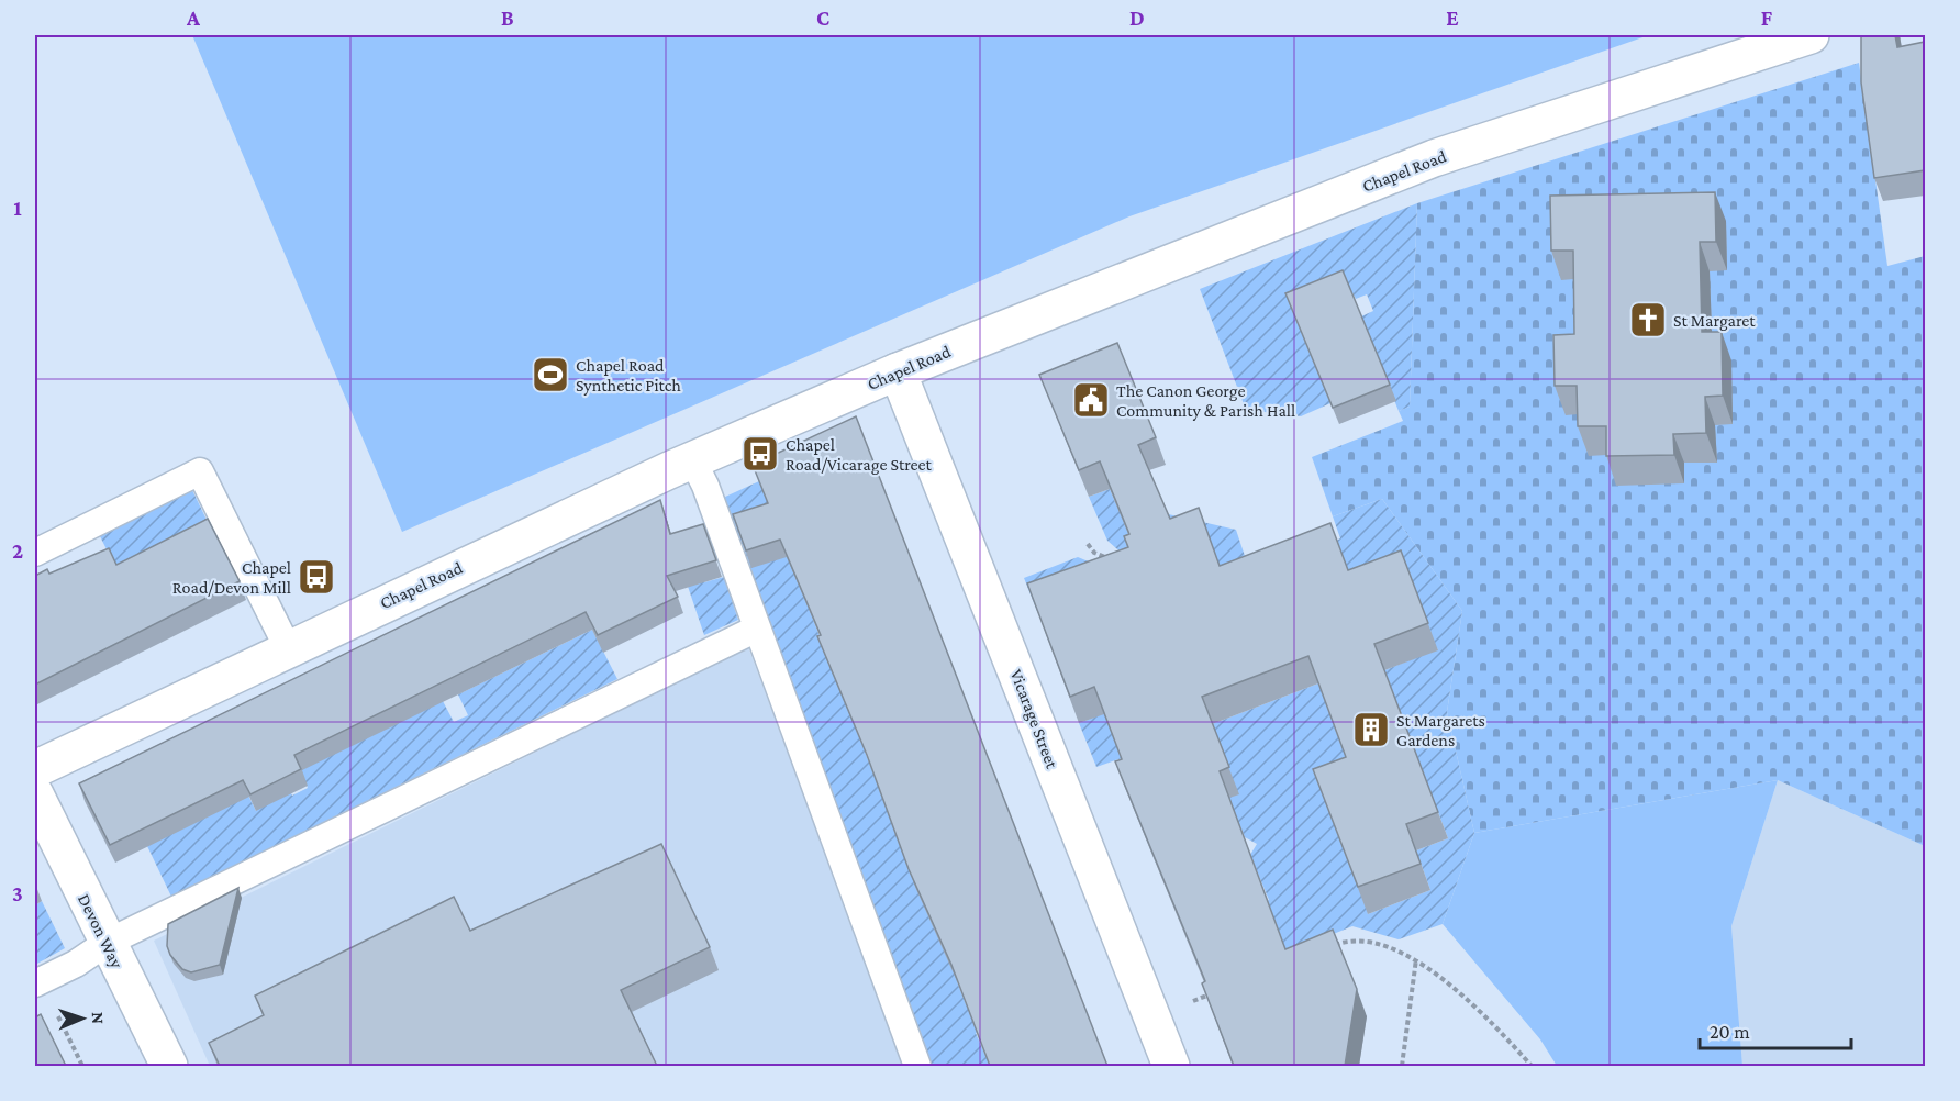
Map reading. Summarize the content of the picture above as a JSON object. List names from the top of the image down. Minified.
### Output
{"streets":{"street":["Chapel Road","Vicarage Street","Devon Way"]},"crossings":[["Chapel Road","Vicarage Street"]],"places":{"church":["St Margaret"],"sports":["Chapel Road Synthetic Pitch"],"public building":["The Canon George Community & Parish Hall"],"bus stop":["Chapel Road/Vicarage Street","Chapel Road/Devon Mill"],"building":["St Margarets Gardens"]},"scale_bar":"20 m","north":"right","grid":{"columns":["A","B","C","D","E","F"],"rows":["1","2","3"]}}
